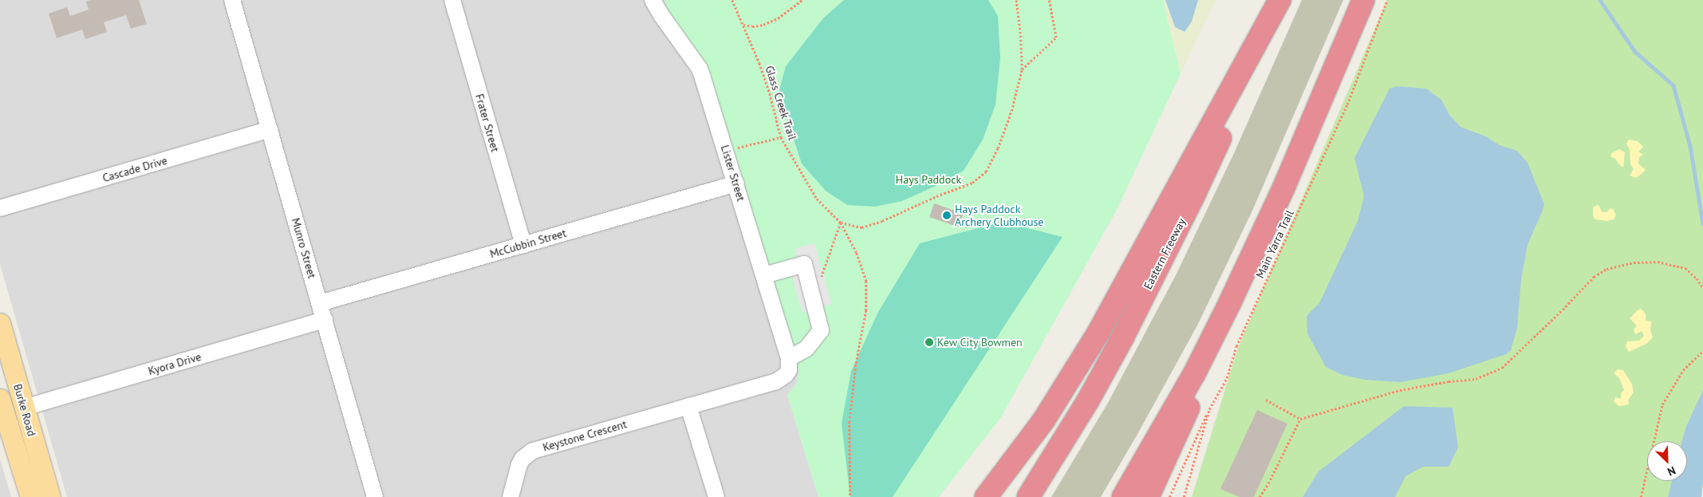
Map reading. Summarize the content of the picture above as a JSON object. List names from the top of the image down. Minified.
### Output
{"streets":{"highway":["Eastern Freeway"],"main road":["Burke Road"],"street":["Frater Street","Cascade Drive","Lister Street","McCubbin Street","Munro Street","Kyora Drive","Keystone Crescent"],"path":["Glass Creek Trail","Main Yarra Trail"]},"crossings":[["Frater Street","McCubbin Street"],["Cascade Drive","Munro Street"],["Lister Street","McCubbin Street"],["Lister Street","Keystone Crescent"],["McCubbin Street","Munro Street"],["Munro Street","Kyora Drive"],["Kyora Drive","Burke Road"]],"parks":["Hays Paddock"],"places":["Hays Paddock Archery Clubhouse","Kew City Bowmen"],"north":"bottom right"}
